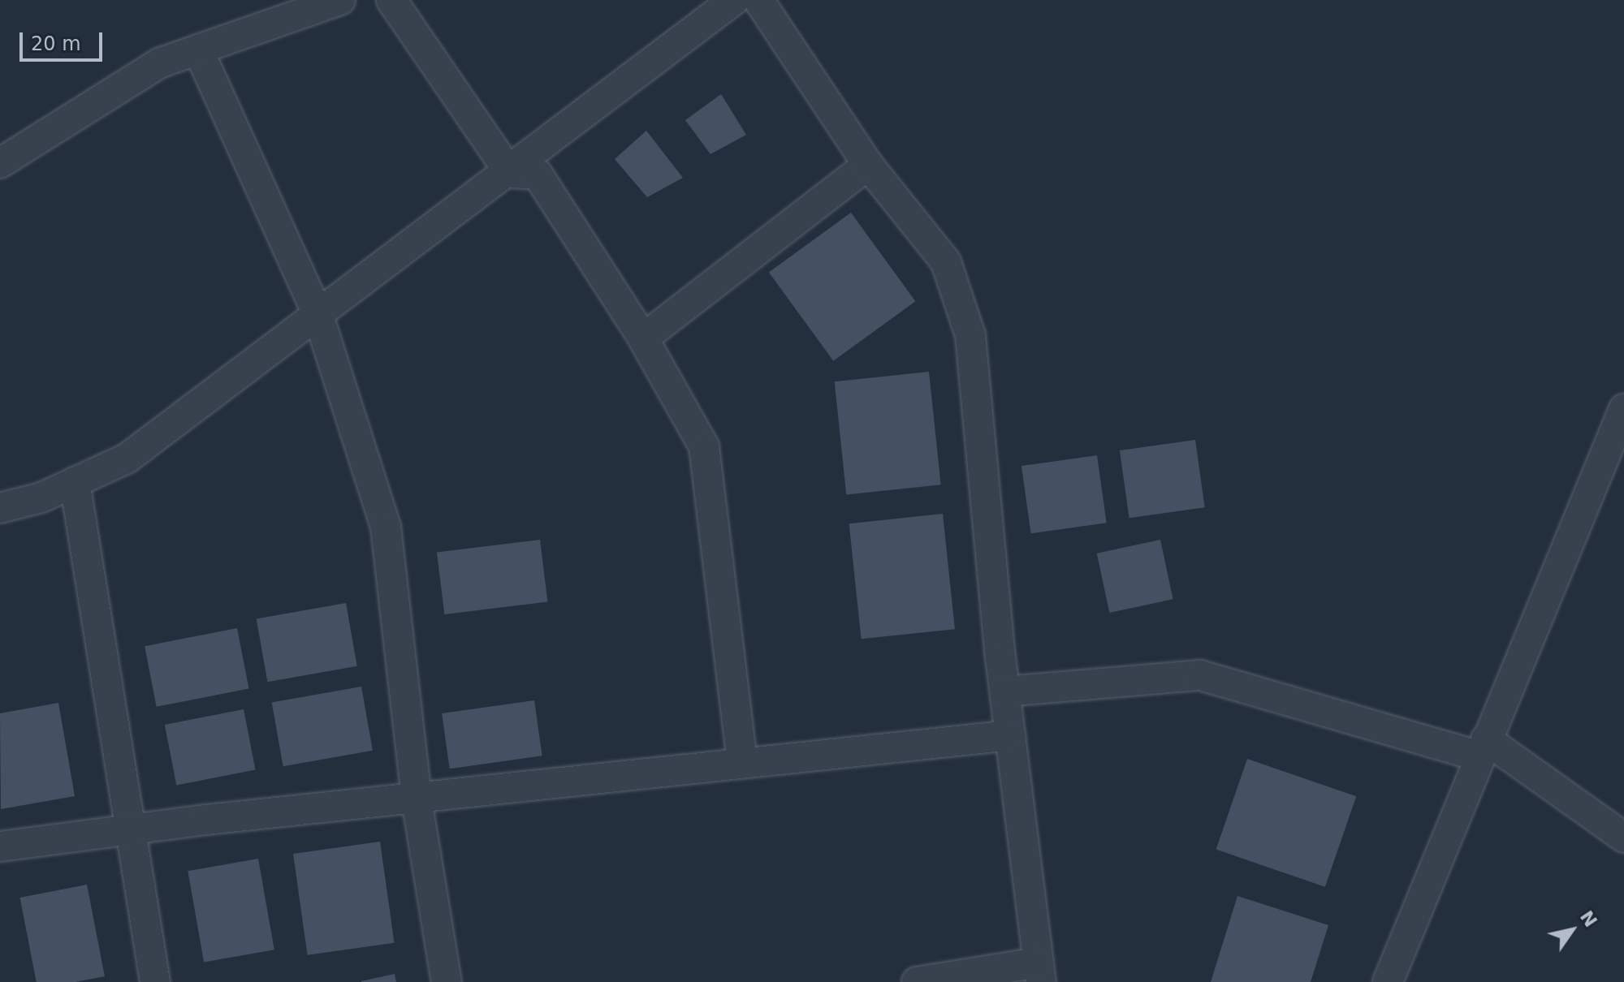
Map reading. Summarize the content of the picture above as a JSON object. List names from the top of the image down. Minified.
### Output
{"scale_bar":"20 m","north":"top right"}
